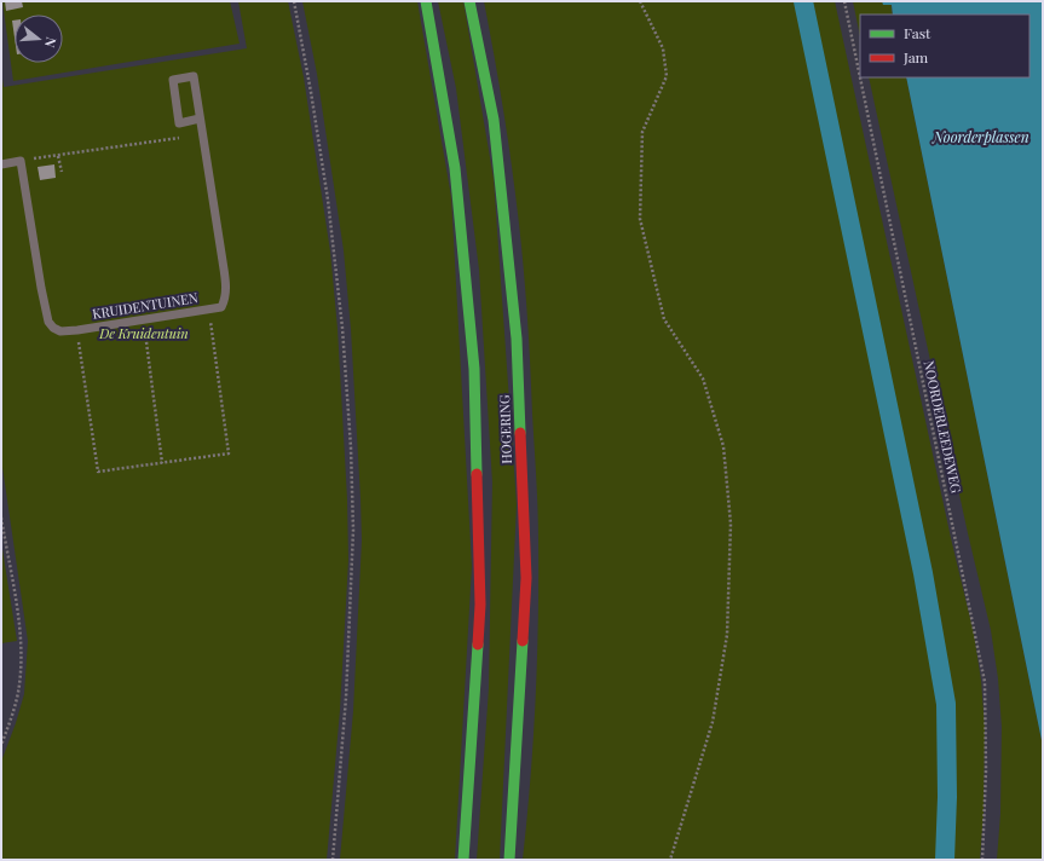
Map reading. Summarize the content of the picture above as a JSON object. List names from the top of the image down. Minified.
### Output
{"streets":{"highway":["HOGERING"],"lane":["KRUIDENTUINEN"],"path":["NOORDERLEEDEWEG"]},"water":["Noorderplassen"],"parks":["De Kruidentuin"],"legend":["Fast","Jam"],"north":"right"}
